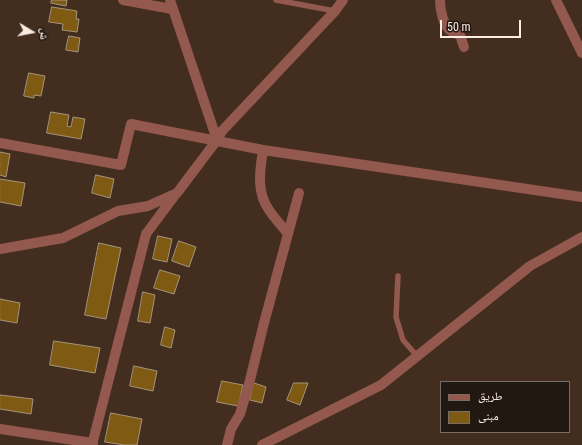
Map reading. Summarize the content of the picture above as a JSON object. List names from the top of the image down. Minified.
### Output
{"legend":["طريق","مبنى"],"scale_bar":"50 m","north":"right"}
